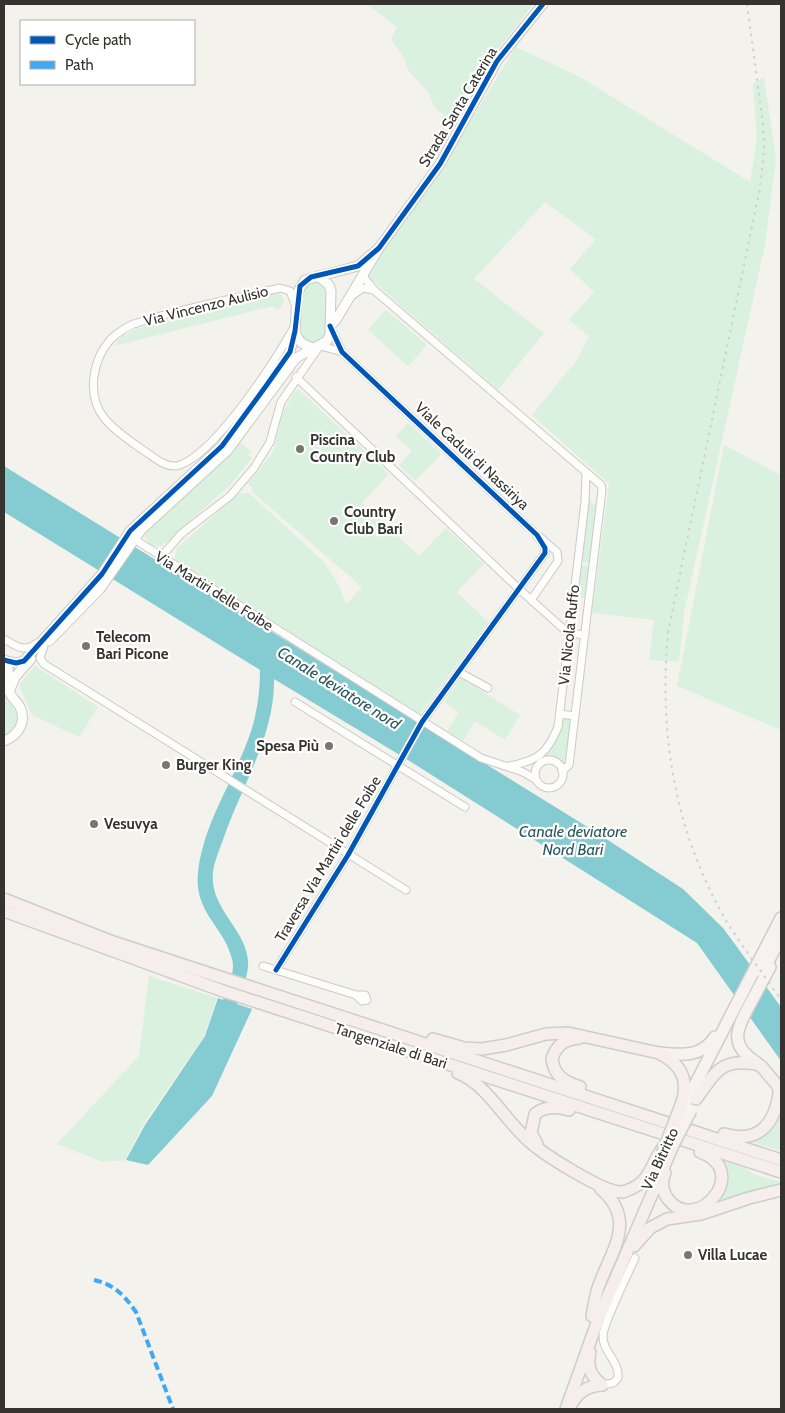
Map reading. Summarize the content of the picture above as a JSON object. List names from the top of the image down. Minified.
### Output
{"streets":{"highway":["Tangenziale di Bari","Via Bitritto"],"street":["Strada Santa Caterina","Via Vincenzo Aulisio","Viale Caduti di Nassiriya","Via Martiri delle Foibe","Via Nicola Ruffo","Traversa Via Martiri delle Foibe"]},"crossings":[["Strada Santa Caterina","Via Vincenzo Aulisio"],["Strada Santa Caterina","Via Martiri delle Foibe"],["Strada Santa Caterina","Via Nicola Ruffo"],["Via Martiri delle Foibe","Via Nicola Ruffo"],["Tangenziale di Bari","Via Bitritto"]],"water":["Canale deviatore nord","Canale deviatore Nord Bari"],"places":["Piscina Country Club","Country Club Bari","Telecom Bari Picone","Spesa Più","Burger King","Vesuvya","Villa Lucae"],"legend":["Cycle path","Path"]}
